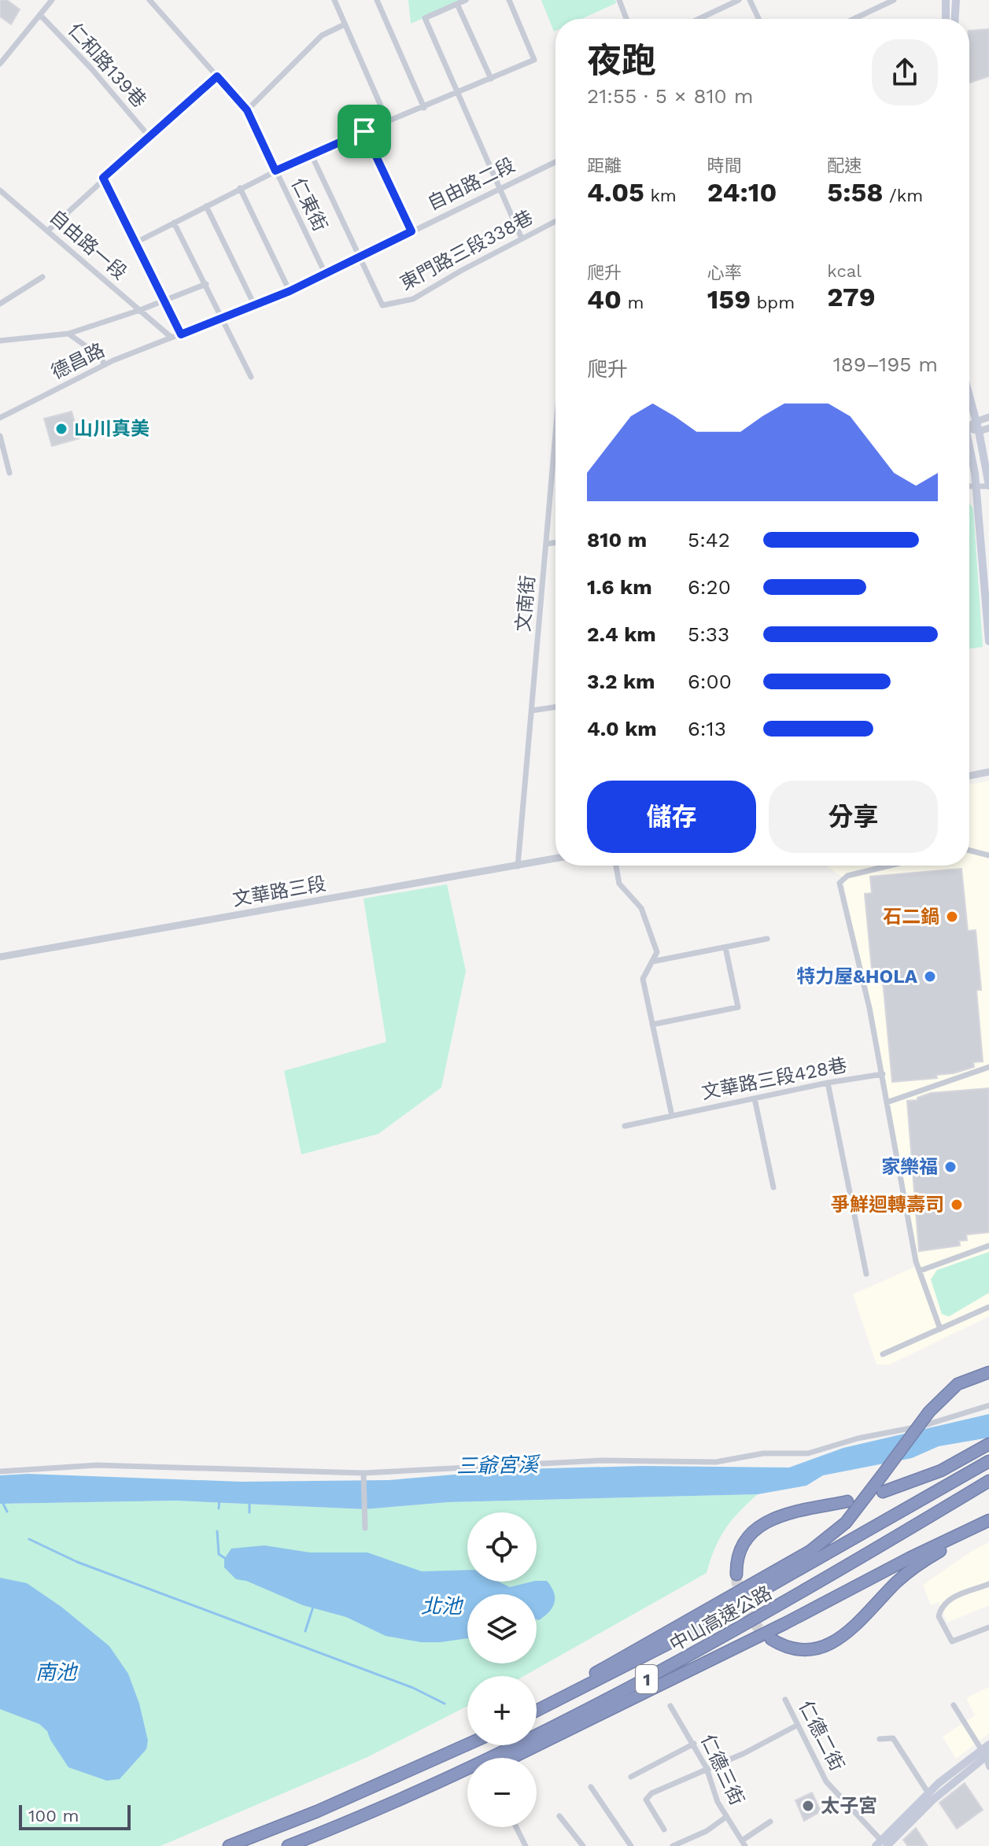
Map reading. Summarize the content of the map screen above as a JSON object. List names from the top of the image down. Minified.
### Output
{"streets":{"highway":["中山高速公路","1"],"street":["仁和路139巷","自由路二段","仁東街","自由路一段","東門路三段338巷","德昌路","文南街","文華路三段","文華路三段428巷","仁德二街","仁德三街"]},"crossings":[["自由路二段","東門路三段338巷"],["自由路一段","德昌路"],["文南街","文華路三段"]],"water":["三爺宮溪","北池","南池"],"places":["山川真美","石二鍋","特力屋&HOLA","家樂福","爭鮮迴轉壽司","太子宮"],"scale_bar":"100 m","page":{"heading":["夜跑","21:55 · 5 × 810 m"],"stats":[["距離","4.05 km"],["時間","24:10"],["配速","5:58 /km"],["爬升","40 m"],["心率","159 bpm"],["kcal","279"]],"chart":["爬升","189–195 m"],"list":[{"name":"810 m","note":"5:42"},{"name":"1.6 km","note":"6:20"},{"name":"2.4 km","note":"5:33"},{"name":"3.2 km","note":"6:00"},{"name":"4.0 km","note":"6:13"}],"buttons":["儲存","分享"],"map_buttons":["+","−"],"scale":"100 m"}}
